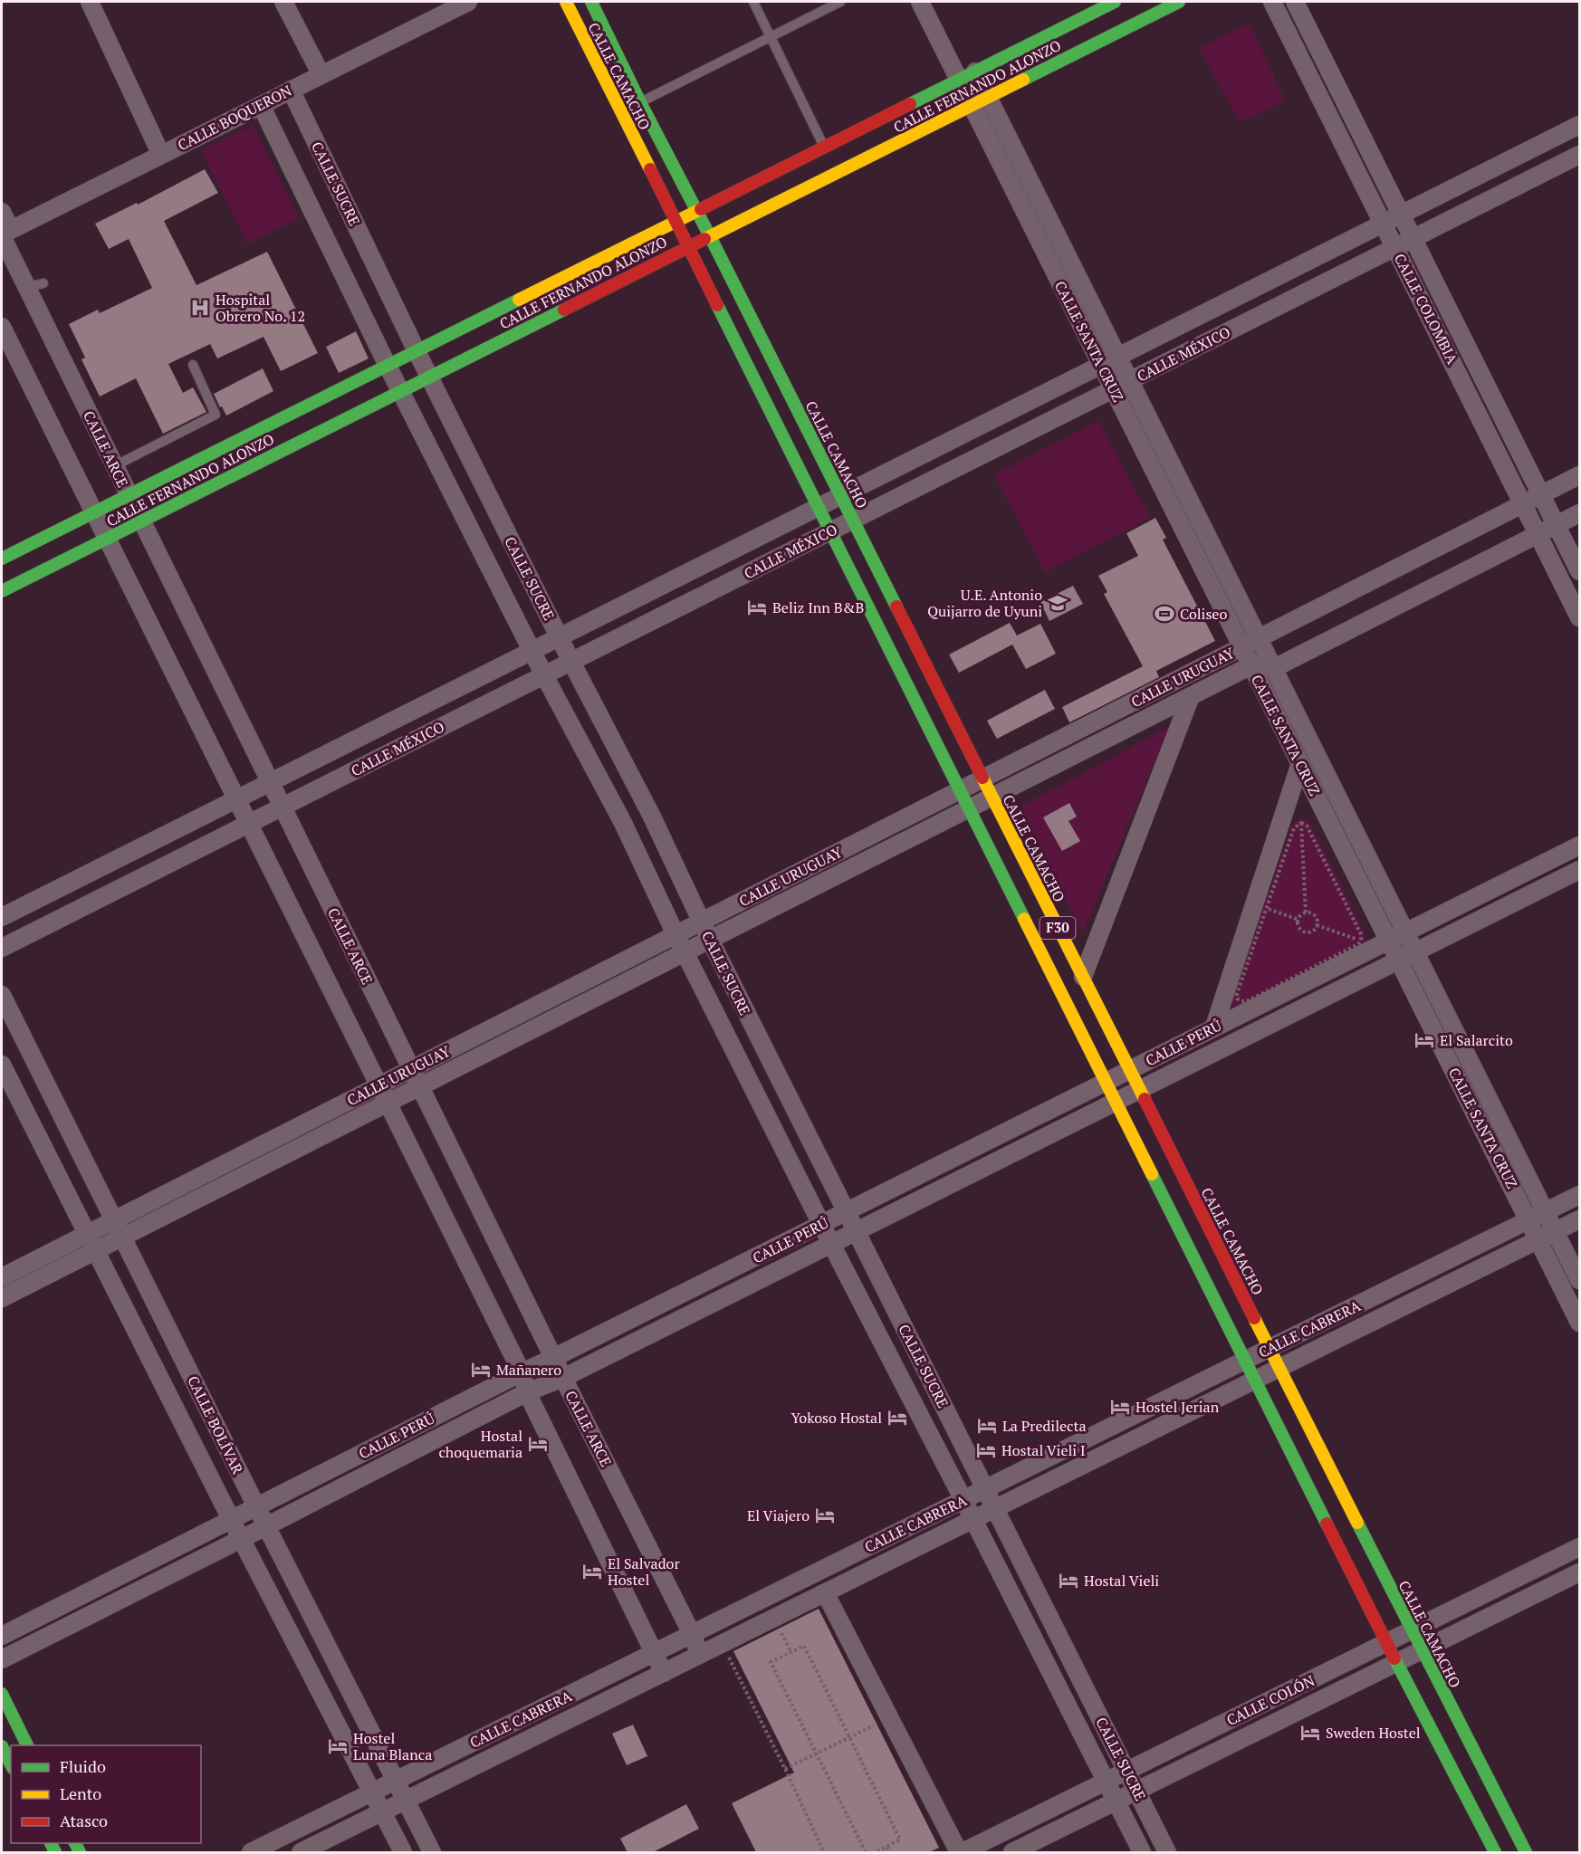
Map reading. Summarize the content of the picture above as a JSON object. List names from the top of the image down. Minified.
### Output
{"streets":{"main road":["CALLE CAMACHO","CALLE FERNANDO ALONZO","F30"],"street":["CALLE BOQUERON","CALLE SUCRE","CALLE COLOMBIA","CALLE SANTA CRUZ","CALLE MÉXICO","CALLE ARCE","CALLE URUGUAY","CALLE PERÚ","CALLE CABRERA","CALLE BOLÍVAR","CALLE COLÓN"]},"crossings":[["CALLE CAMACHO","CALLE FERNANDO ALONZO"],["CALLE CAMACHO","CALLE MÉXICO"],["CALLE CAMACHO","CALLE URUGUAY"],["CALLE CAMACHO","CALLE PERÚ"],["CALLE CAMACHO","CALLE CABRERA"],["CALLE CAMACHO","CALLE COLÓN"],["CALLE FERNANDO ALONZO","CALLE SUCRE"],["CALLE FERNANDO ALONZO","CALLE SANTA CRUZ"],["CALLE FERNANDO ALONZO","CALLE ARCE"],["CALLE BOQUERON","CALLE SUCRE"],["CALLE BOQUERON","CALLE ARCE"],["CALLE SUCRE","CALLE MÉXICO"],["CALLE SUCRE","CALLE URUGUAY"],["CALLE SUCRE","CALLE PERÚ"],["CALLE SUCRE","CALLE CABRERA"],["CALLE SUCRE","CALLE COLÓN"],["CALLE COLOMBIA","CALLE MÉXICO"],["CALLE COLOMBIA","CALLE URUGUAY"],["CALLE SANTA CRUZ","CALLE MÉXICO"],["CALLE SANTA CRUZ","CALLE URUGUAY"],["CALLE SANTA CRUZ","CALLE PERÚ"],["CALLE SANTA CRUZ","CALLE CABRERA"],["CALLE MÉXICO","CALLE ARCE"],["CALLE ARCE","CALLE URUGUAY"],["CALLE ARCE","CALLE PERÚ"],["CALLE ARCE","CALLE CABRERA"],["CALLE URUGUAY","CALLE BOLÍVAR"],["CALLE PERÚ","CALLE BOLÍVAR"],["CALLE CABRERA","CALLE BOLÍVAR"]],"places":{"hospital":["Hospital Obrero No. 12"],"school or university":["U.E. Antonio Quijarro de Uyuni"],"hotel":["Beliz Inn B&B","El Salarcito","Mañanero","Hostel Jerian","Yokoso Hostal","La Predilecta","Hostal choquemaria","Hostal Vieli I","El Viajero","El Salvador Hostel","Hostal Vieli","Sweden Hostel","Hostel Luna Blanca"],"sports":["Coliseo"]},"legend":["Fluido","Lento","Atasco"]}
